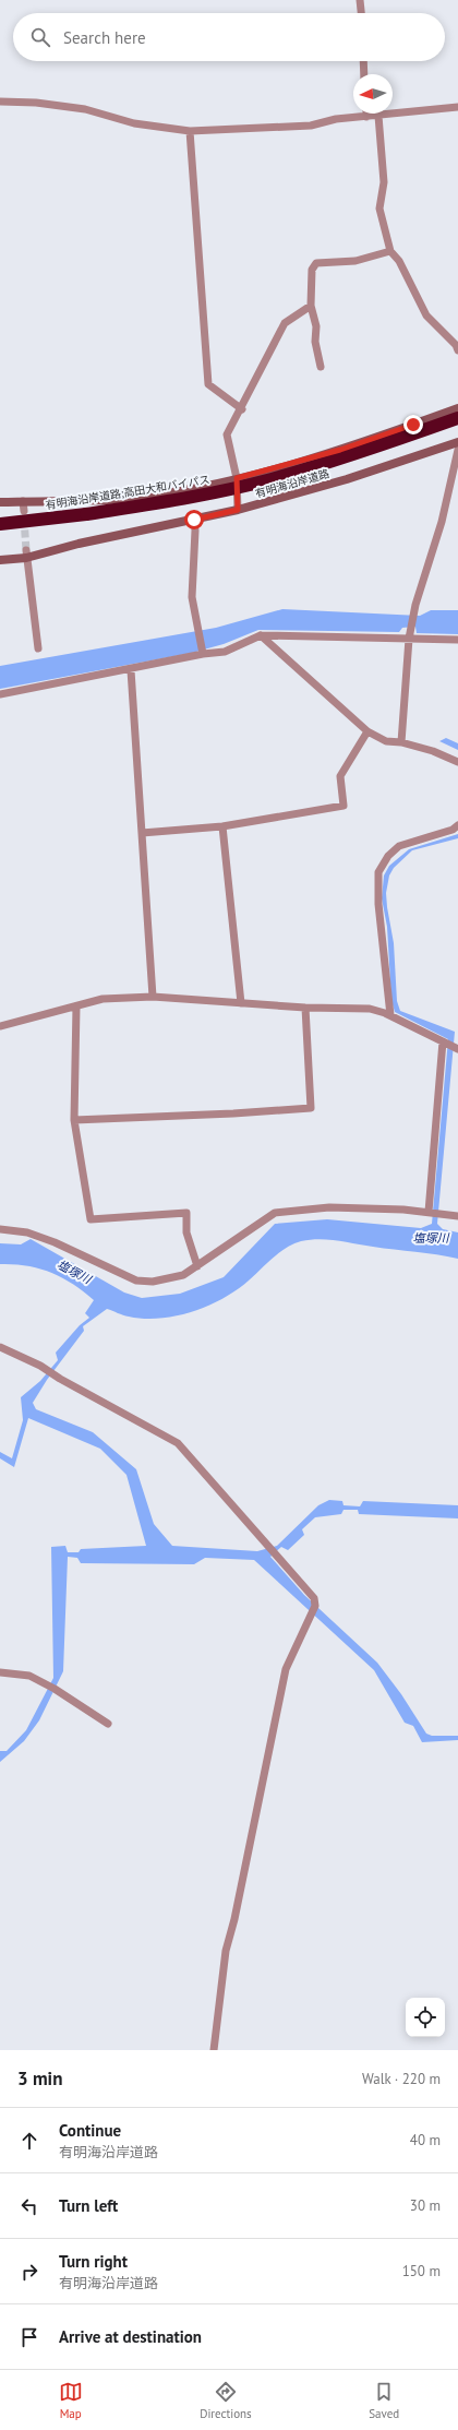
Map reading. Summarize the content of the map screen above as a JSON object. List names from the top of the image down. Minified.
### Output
{"streets":{"highway":["有明海沿岸道路;高田大和バイパス"],"main road":["有明海沿岸道路"]},"water":["塩塚川"],"north":"left","page":{"search":"Search here","heading":["3 min","Walk · 220 m"],"list":[["Continue","有明海沿岸道路","40 m"],["Turn left","30 m"],["Turn right","有明海沿岸道路","150 m"],"Arrive at destination"],"nav":["Map","Directions","Saved"]}}
